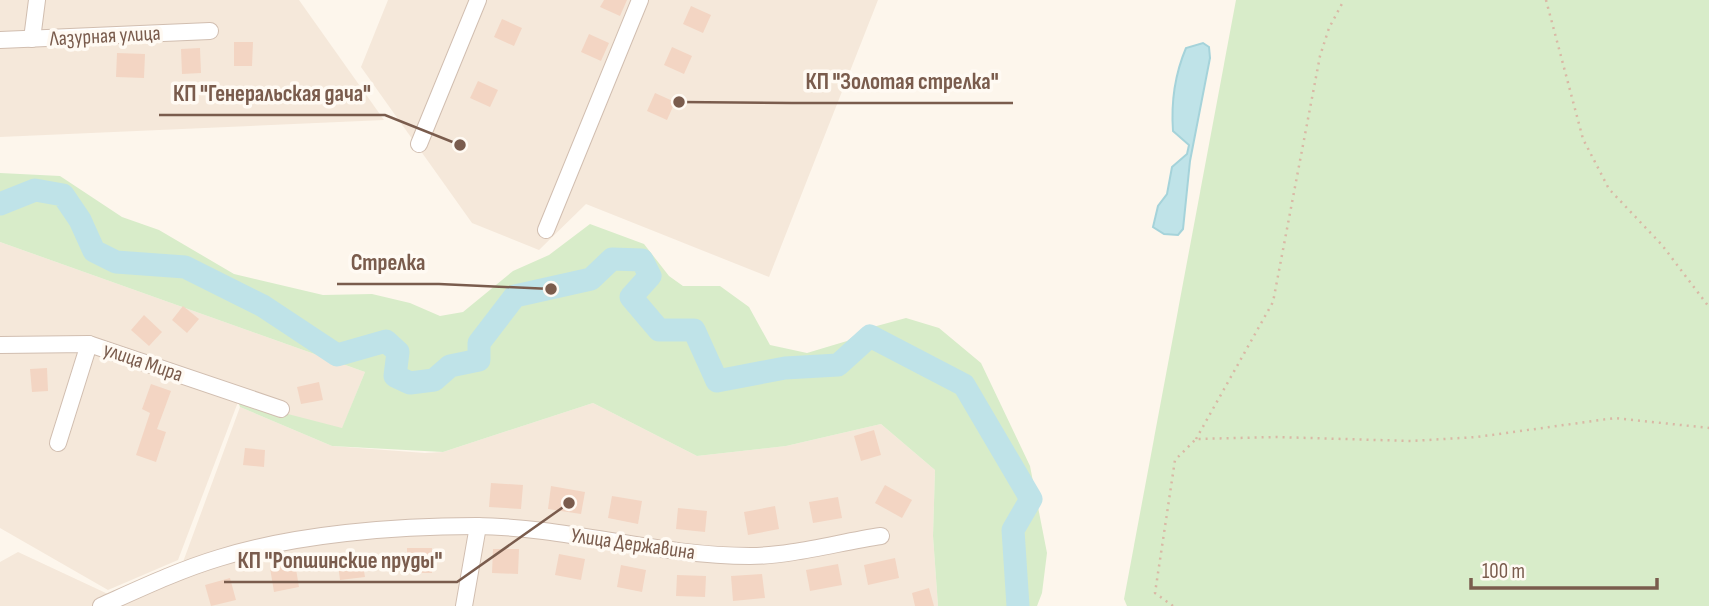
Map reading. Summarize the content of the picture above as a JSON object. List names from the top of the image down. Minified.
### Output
{"streets":{"street":["Лазурная улица","улица Мира","Улица Державина"]},"places":["КП \"Золотая стрелка\"","КП \"Генеральская дача\"","Стрелка","КП \"Ропшинские пруды\""],"scale_bar":"100 m"}
